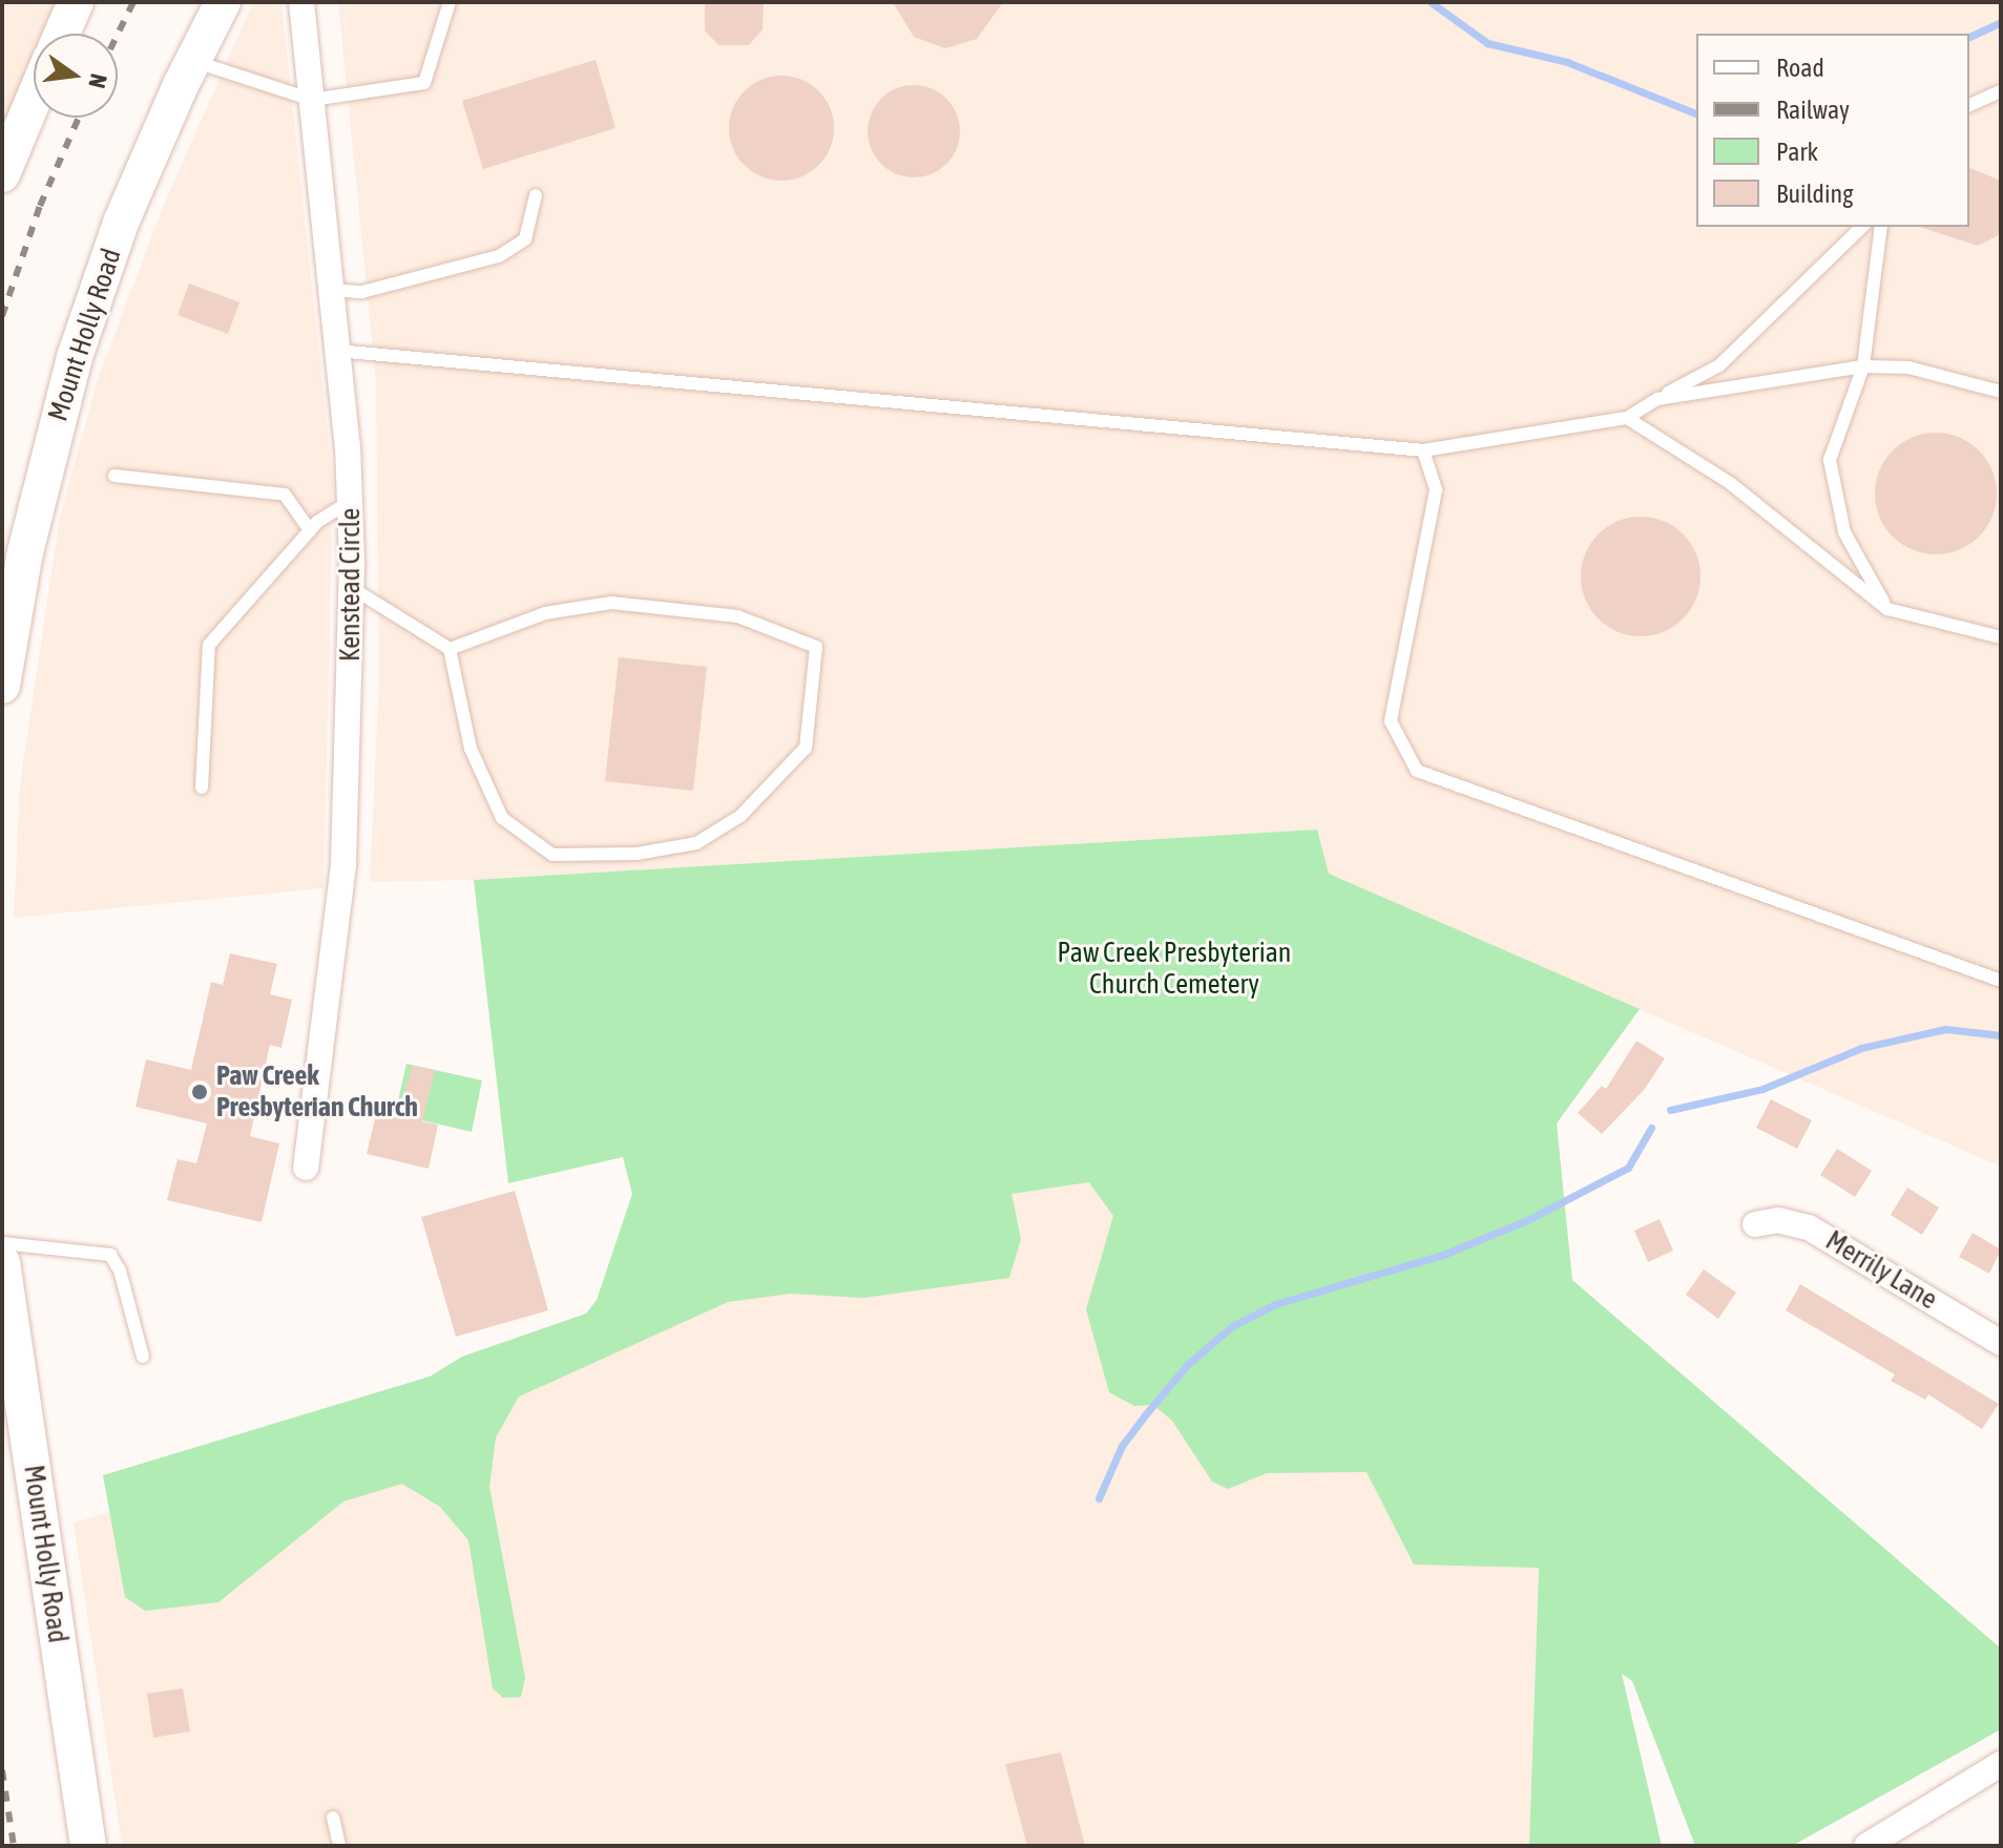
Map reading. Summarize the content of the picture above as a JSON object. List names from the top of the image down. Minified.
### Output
{"streets":{"street":["Mount Holly Road","Kenstead Circle","Merrily Lane"]},"parks":["Paw Creek Presbyterian Church Cemetery"],"places":["Paw Creek Presbyterian Church"],"legend":["Road","Railway","Park","Building"],"north":"right"}
